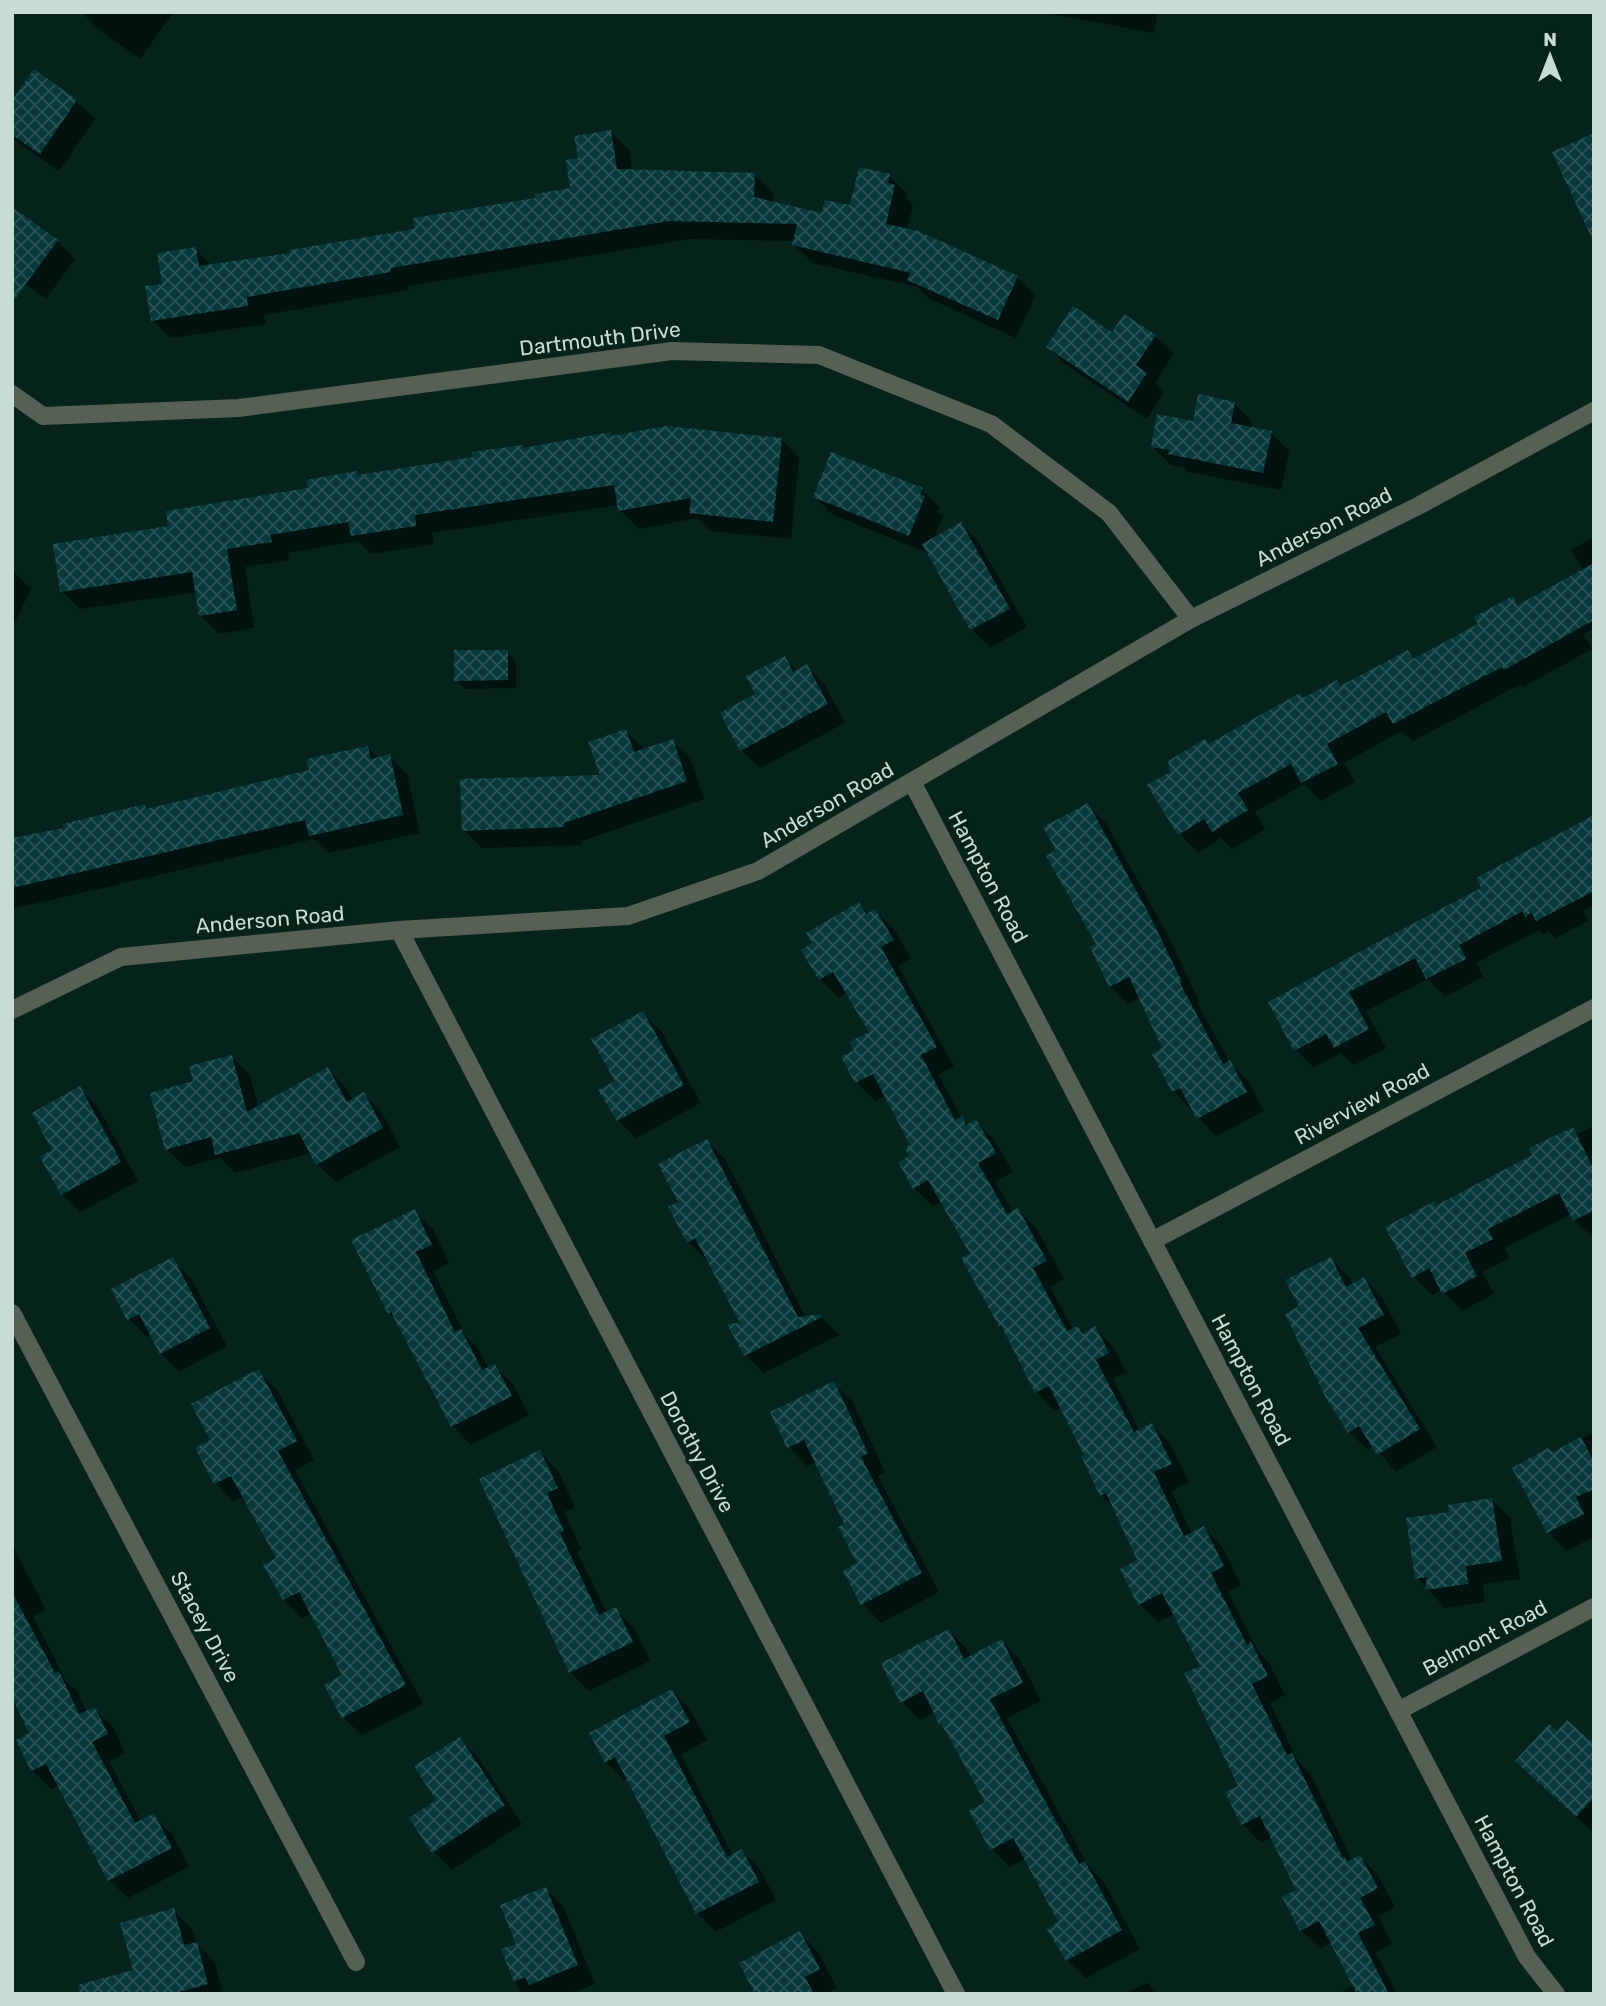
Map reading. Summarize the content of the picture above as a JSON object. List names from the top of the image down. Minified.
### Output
{"streets":{"street":["Dartmouth Drive","Anderson Road","Hampton Road","Riverview Road","Dorothy Drive","Stacey Drive","Belmont Road"]},"crossings":[["Dartmouth Drive","Anderson Road"],["Anderson Road","Hampton Road"],["Anderson Road","Dorothy Drive"],["Hampton Road","Riverview Road"],["Hampton Road","Belmont Road"]],"north":"top"}
